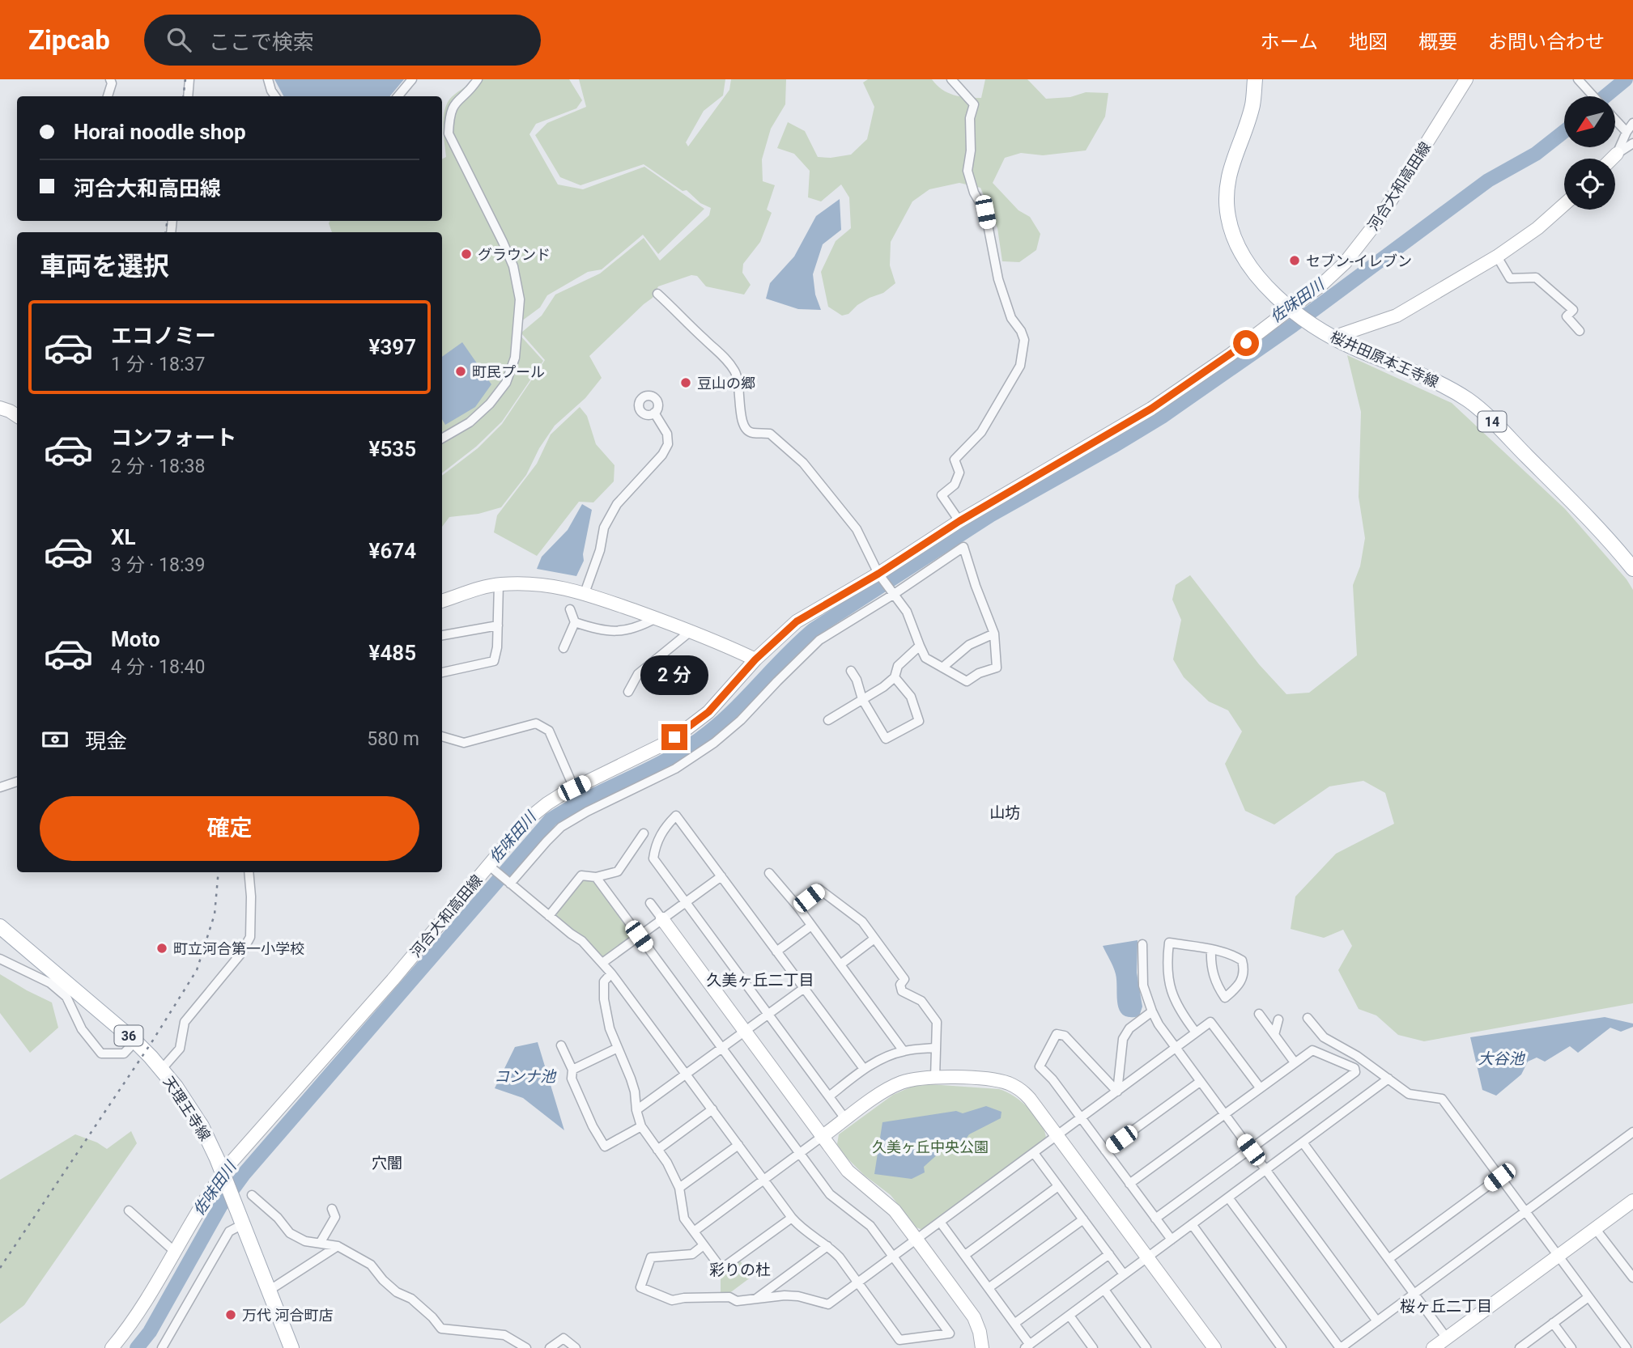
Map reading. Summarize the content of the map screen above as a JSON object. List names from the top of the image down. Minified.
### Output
{"streets":{"main road":["河合大和高田線","桜井田原本王寺線","14","36","天理王寺線"]},"crossings":[["河合大和高田線","桜井田原本王寺線"],["河合大和高田線","天理王寺線"]],"districts":["山坊","久美ヶ丘二丁目","穴闇","彩りの杜","桜ヶ丘二丁目"],"water":["佐味田川","大谷池","コンナ池"],"parks":["久美ヶ丘中央公園"],"places":["グラウンド","セブン-イレブン","町民プール","豆山の郷","町立河合第一小学校","万代 河合町店"],"north":"bottom left","page":{"header":"Zipcab","search":"ここで検索","nav":["ホーム","地図","概要","お問い合わせ"],"banner":["Horai noodle shop","河合大和高田線"],"heading":"車両を選択","list":[{"name":"エコノミー","note":"1 分 · 18:37","value":"¥397"},{"name":"コンフォート","note":"2 分 · 18:38","value":"¥535"},{"name":"XL","note":"3 分 · 18:39","value":"¥674"},{"name":"Moto","note":"4 分 · 18:40","value":"¥485"}],"bubble":"2 分","pay":["現金","580 m"],"buttons":"確定"}}
